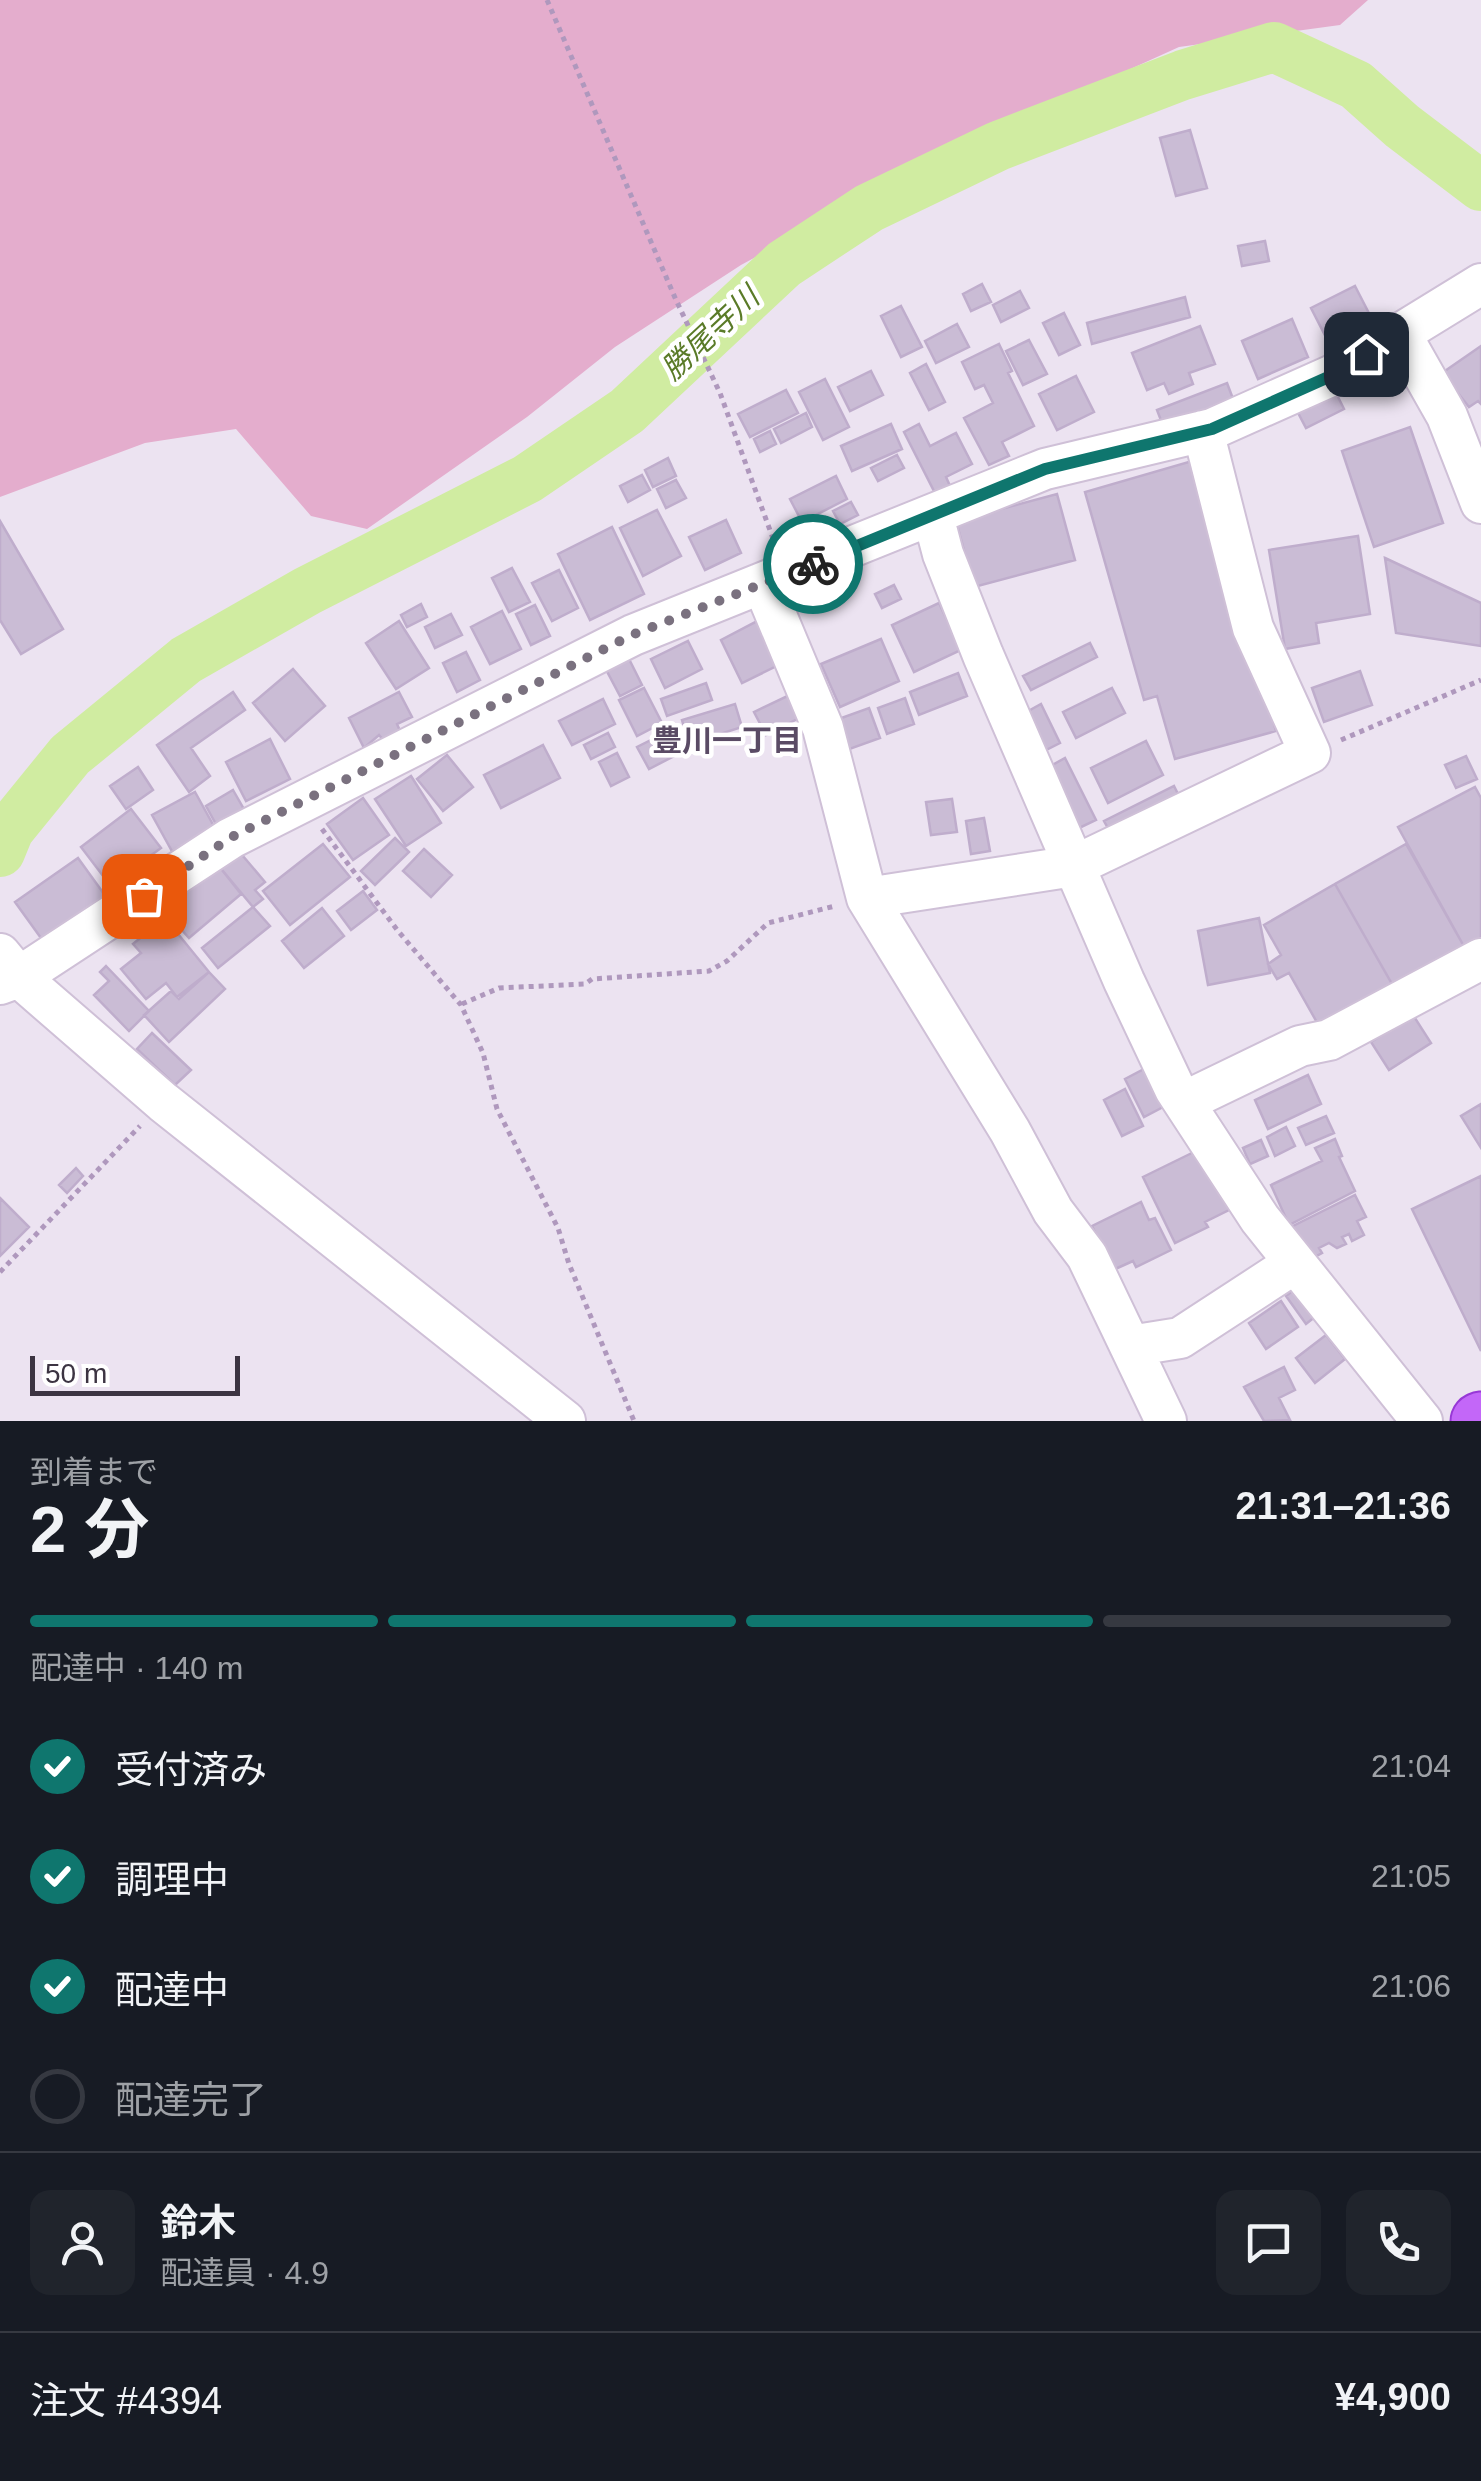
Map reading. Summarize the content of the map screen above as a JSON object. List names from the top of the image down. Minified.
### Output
{"districts":["豊川一丁目"],"water":["勝尾寺川"],"scale_bar":"50 m","page":{"scale":"50 m","heading":["2 分","到着まで","21:31–21:36"],"panel":["鈴木","配達員 · 4.9","注文 #4394","¥4,900"],"bar":"配達中 · 140 m","list":[["受付済み","21:04"],["調理中","21:05"],["配達中","21:06"],"配達完了"]}}
